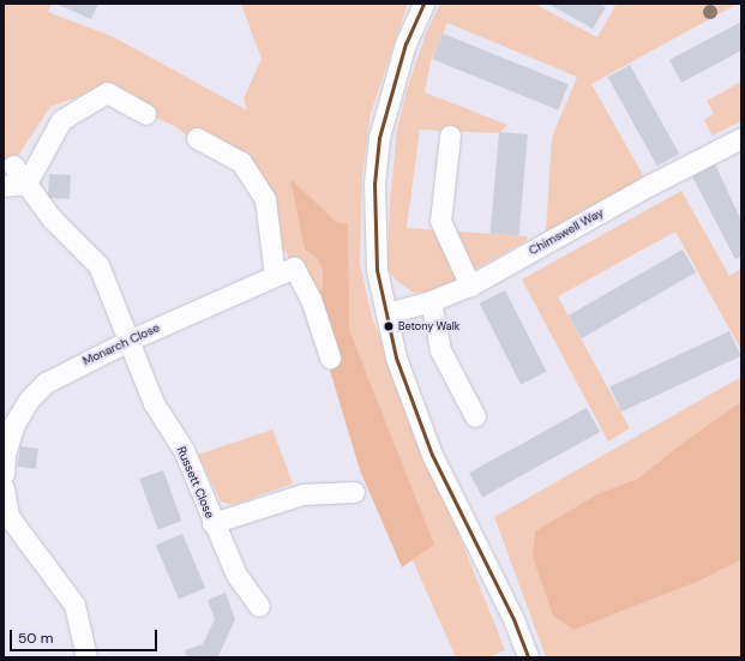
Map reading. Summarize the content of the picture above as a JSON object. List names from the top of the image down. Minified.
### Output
{"streets":{"street":["Chimswell Way","Monarch Close","Russett Close"]},"crossings":[["Monarch Close","Russett Close"]],"places":["Betony Walk"],"scale_bar":"50 m"}
